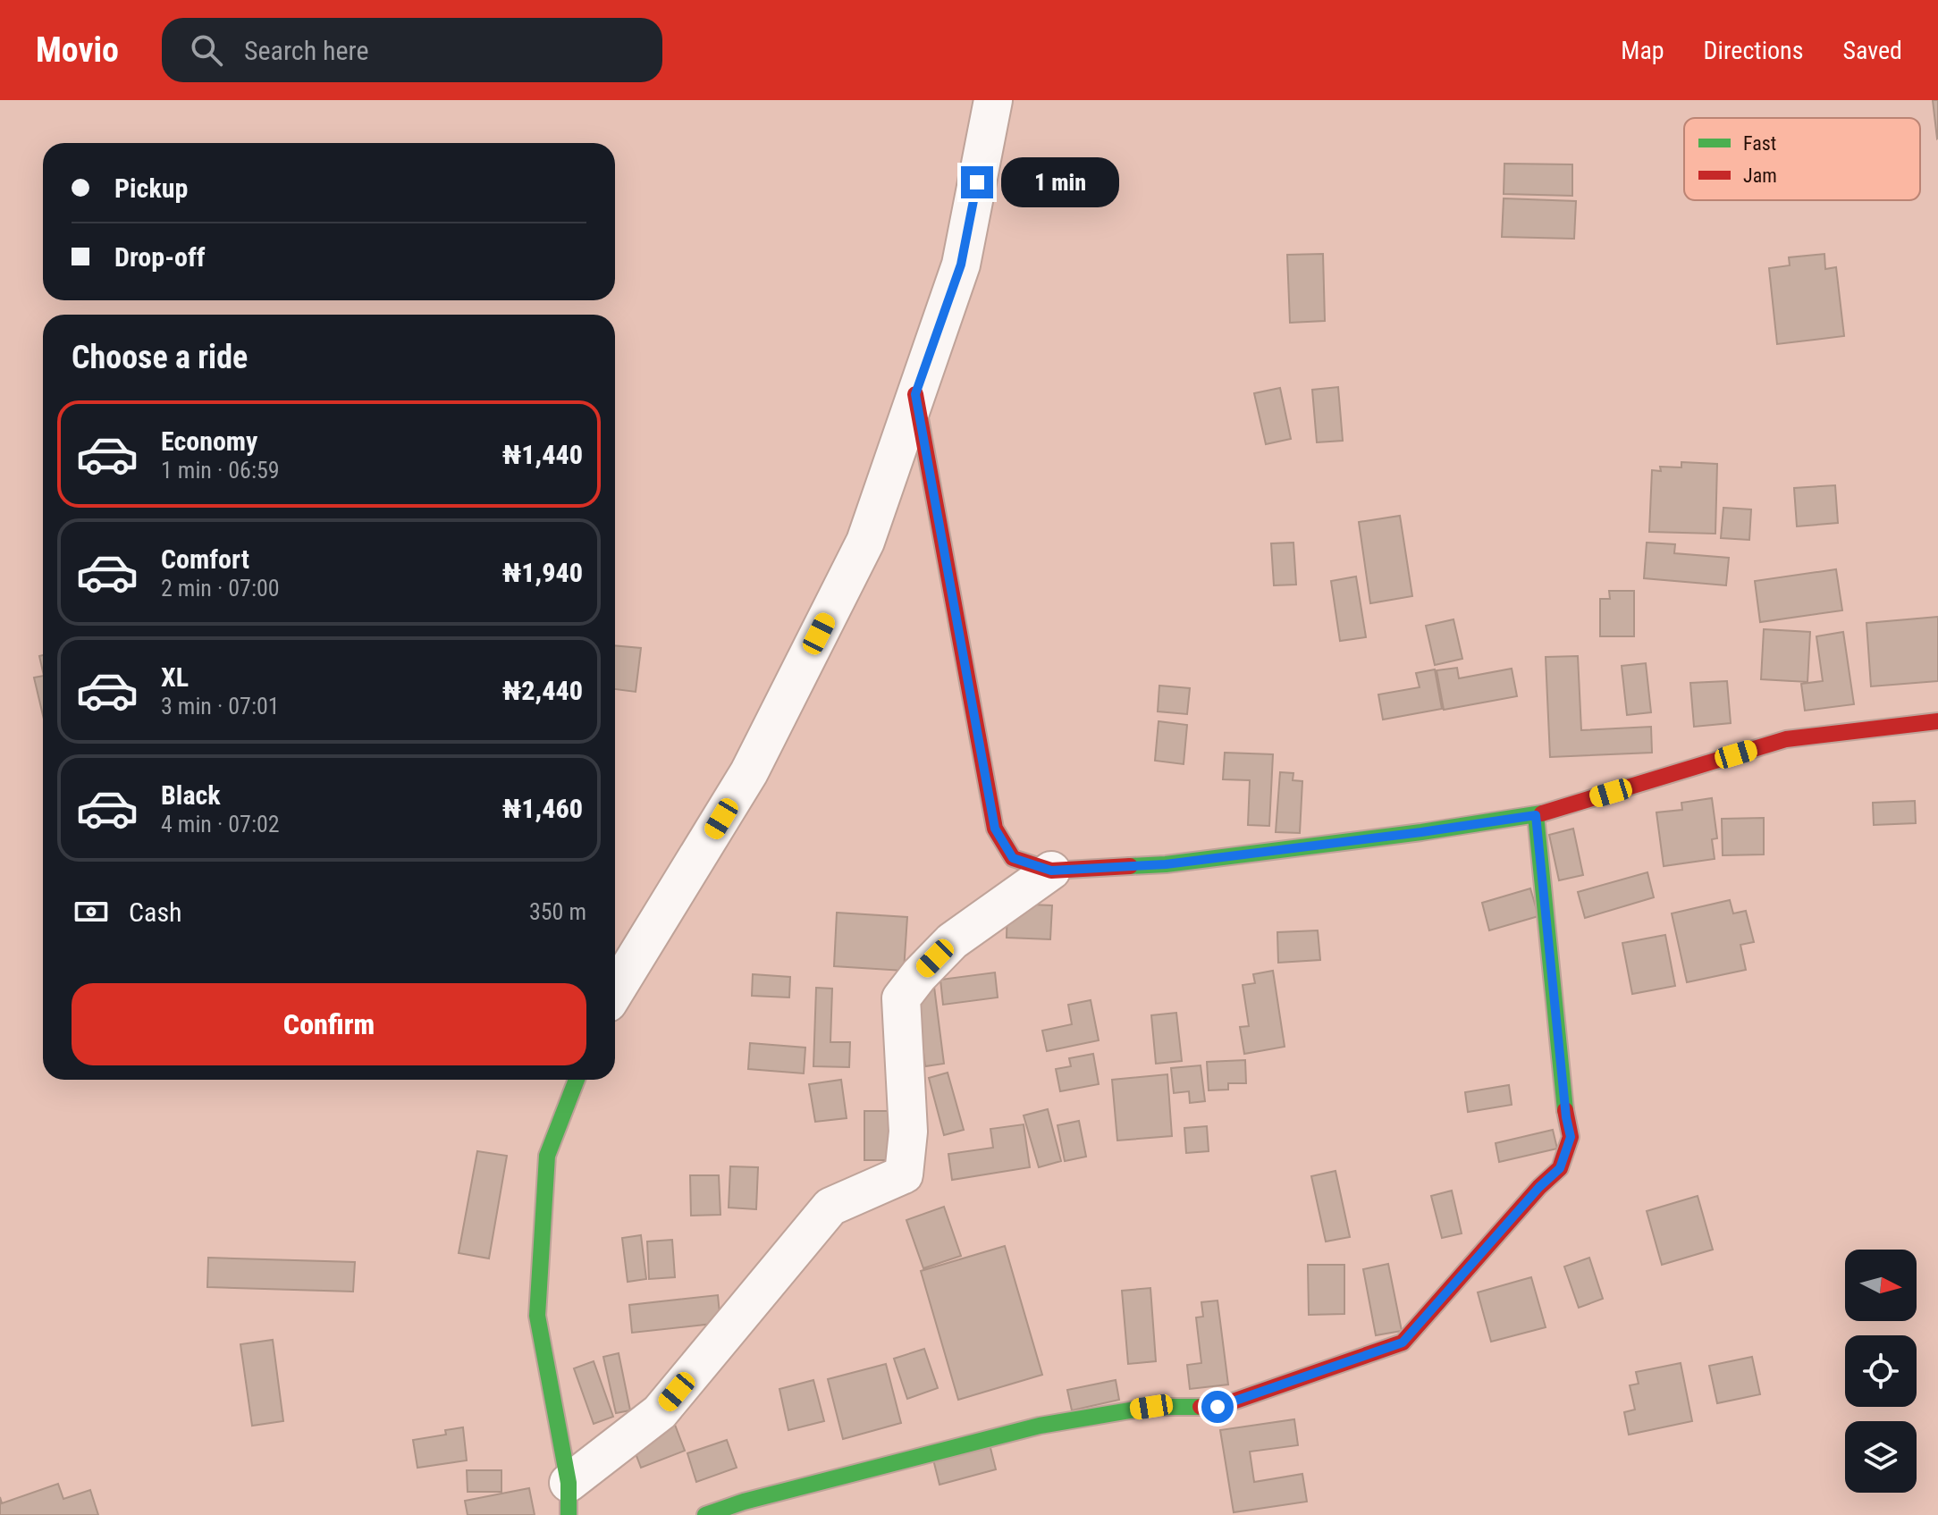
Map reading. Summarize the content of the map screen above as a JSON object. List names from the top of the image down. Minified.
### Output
{"legend":["Fast","Jam"],"north":"right","page":{"header":"Movio","search":"Search here","nav":["Map","Directions","Saved"],"banner":["Pickup","Drop-off"],"bubble":"1 min","heading":"Choose a ride","list":[{"name":"Economy","note":"1 min · 06:59","value":"₦1,440"},{"name":"Comfort","note":"2 min · 07:00","value":"₦1,940"},{"name":"XL","note":"3 min · 07:01","value":"₦2,440"},{"name":"Black","note":"4 min · 07:02","value":"₦1,460"}],"pay":["Cash","350 m"],"buttons":"Confirm"}}
